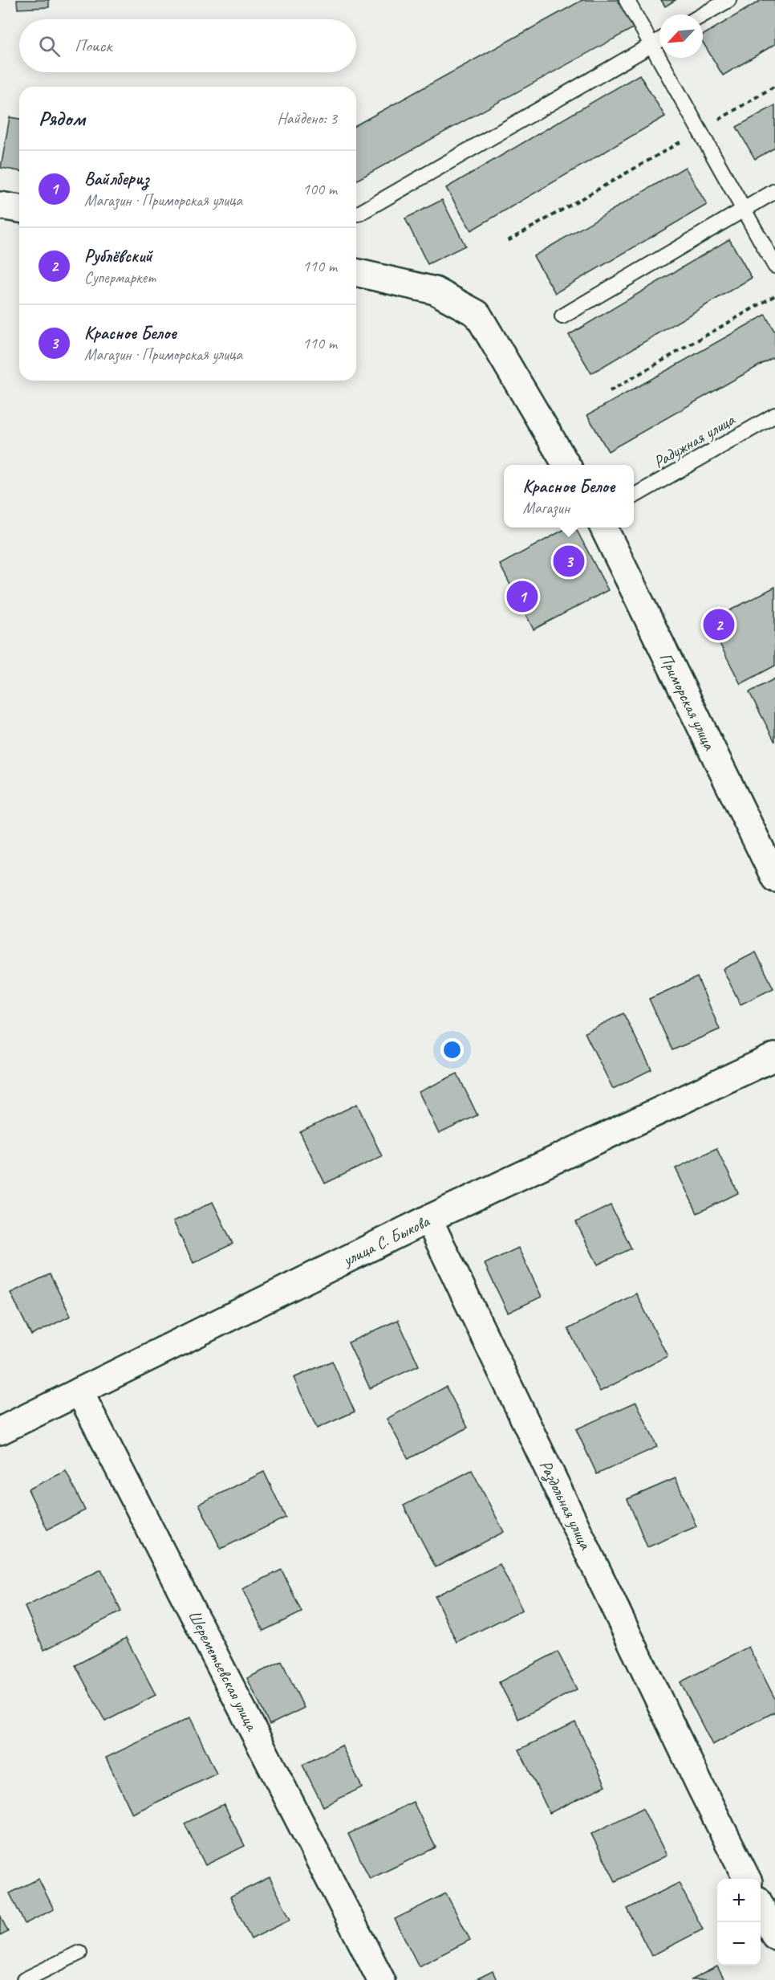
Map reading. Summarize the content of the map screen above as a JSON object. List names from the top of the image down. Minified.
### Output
{"streets":{"street":["Приморская улица","улица С. Быкова","Раздольная улица","Шереметьевская улица"],"lane":["Радужная улица"]},"crossings":[["улица С. Быкова","Раздольная улица"],["улица С. Быкова","Шереметьевская улица"]],"north":"bottom left","page":{"search":"Поиск","heading":["Рядом","Найдено: 3"],"list":[{"mark":"1","name":"Вайлбериз","note":"Магазин · Приморская улица","value":"100 m"},{"mark":"2","name":"Рублёвский","note":"Супермаркет","value":"110 m"},{"mark":"3","name":"Красное Белое","note":"Магазин · Приморская улица","value":"110 m"}],"popup":["Красное Белое","Магазин"],"pins":["3","1","2"],"map_buttons":["+","−"]}}
